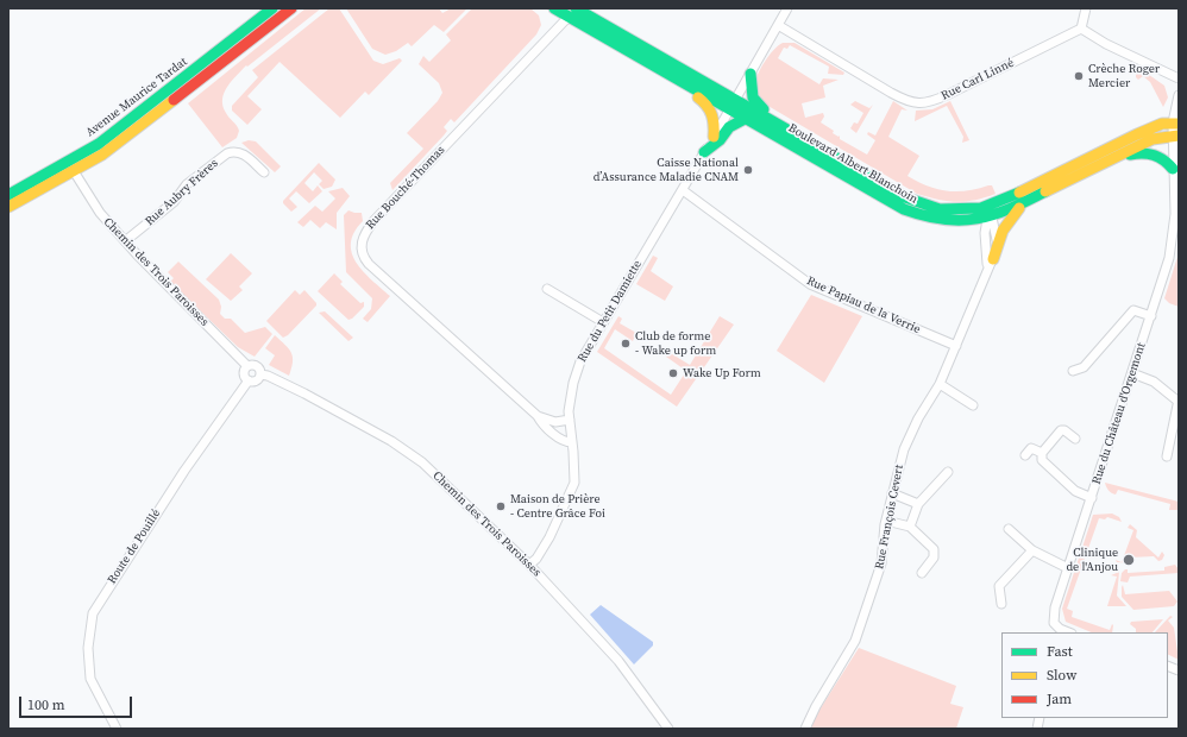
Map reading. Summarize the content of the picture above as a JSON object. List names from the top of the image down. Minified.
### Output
{"streets":{"street":["Rue Carl Linné","Avenue Maurice Tardat","Boulevard Albert Blanchoin","Rue Bouché-Thomas","Rue Aubry Frères","Chemin des Trois Paroisses","Rue Papiau de la Verrie","Rue du Petit Damiette","Rue du Château d'Orgemont","Rue François Cevert","Route de Pouillé"]},"crossings":[["Rue Carl Linné","Rue du Petit Damiette"],["Avenue Maurice Tardat","Chemin des Trois Paroisses"],["Boulevard Albert Blanchoin","Rue Bouché-Thomas"],["Boulevard Albert Blanchoin","Rue du Petit Damiette"],["Boulevard Albert Blanchoin","Rue du Château d'Orgemont"],["Boulevard Albert Blanchoin","Rue François Cevert"],["Rue Bouché-Thomas","Rue du Petit Damiette"],["Rue Aubry Frères","Chemin des Trois Paroisses"],["Chemin des Trois Paroisses","Rue du Petit Damiette"],["Chemin des Trois Paroisses","Route de Pouillé"],["Rue Papiau de la Verrie","Rue du Petit Damiette"],["Rue Papiau de la Verrie","Rue François Cevert"]],"places":["Crèche Roger Mercier","Caisse National d’Assurance Maladie CNAM","Club de forme - Wake up form","Wake Up Form","Maison de Prière - Centre Grâce Foi","Clinique de l'Anjou"],"legend":["Fast","Slow","Jam"],"scale_bar":"100 m"}
